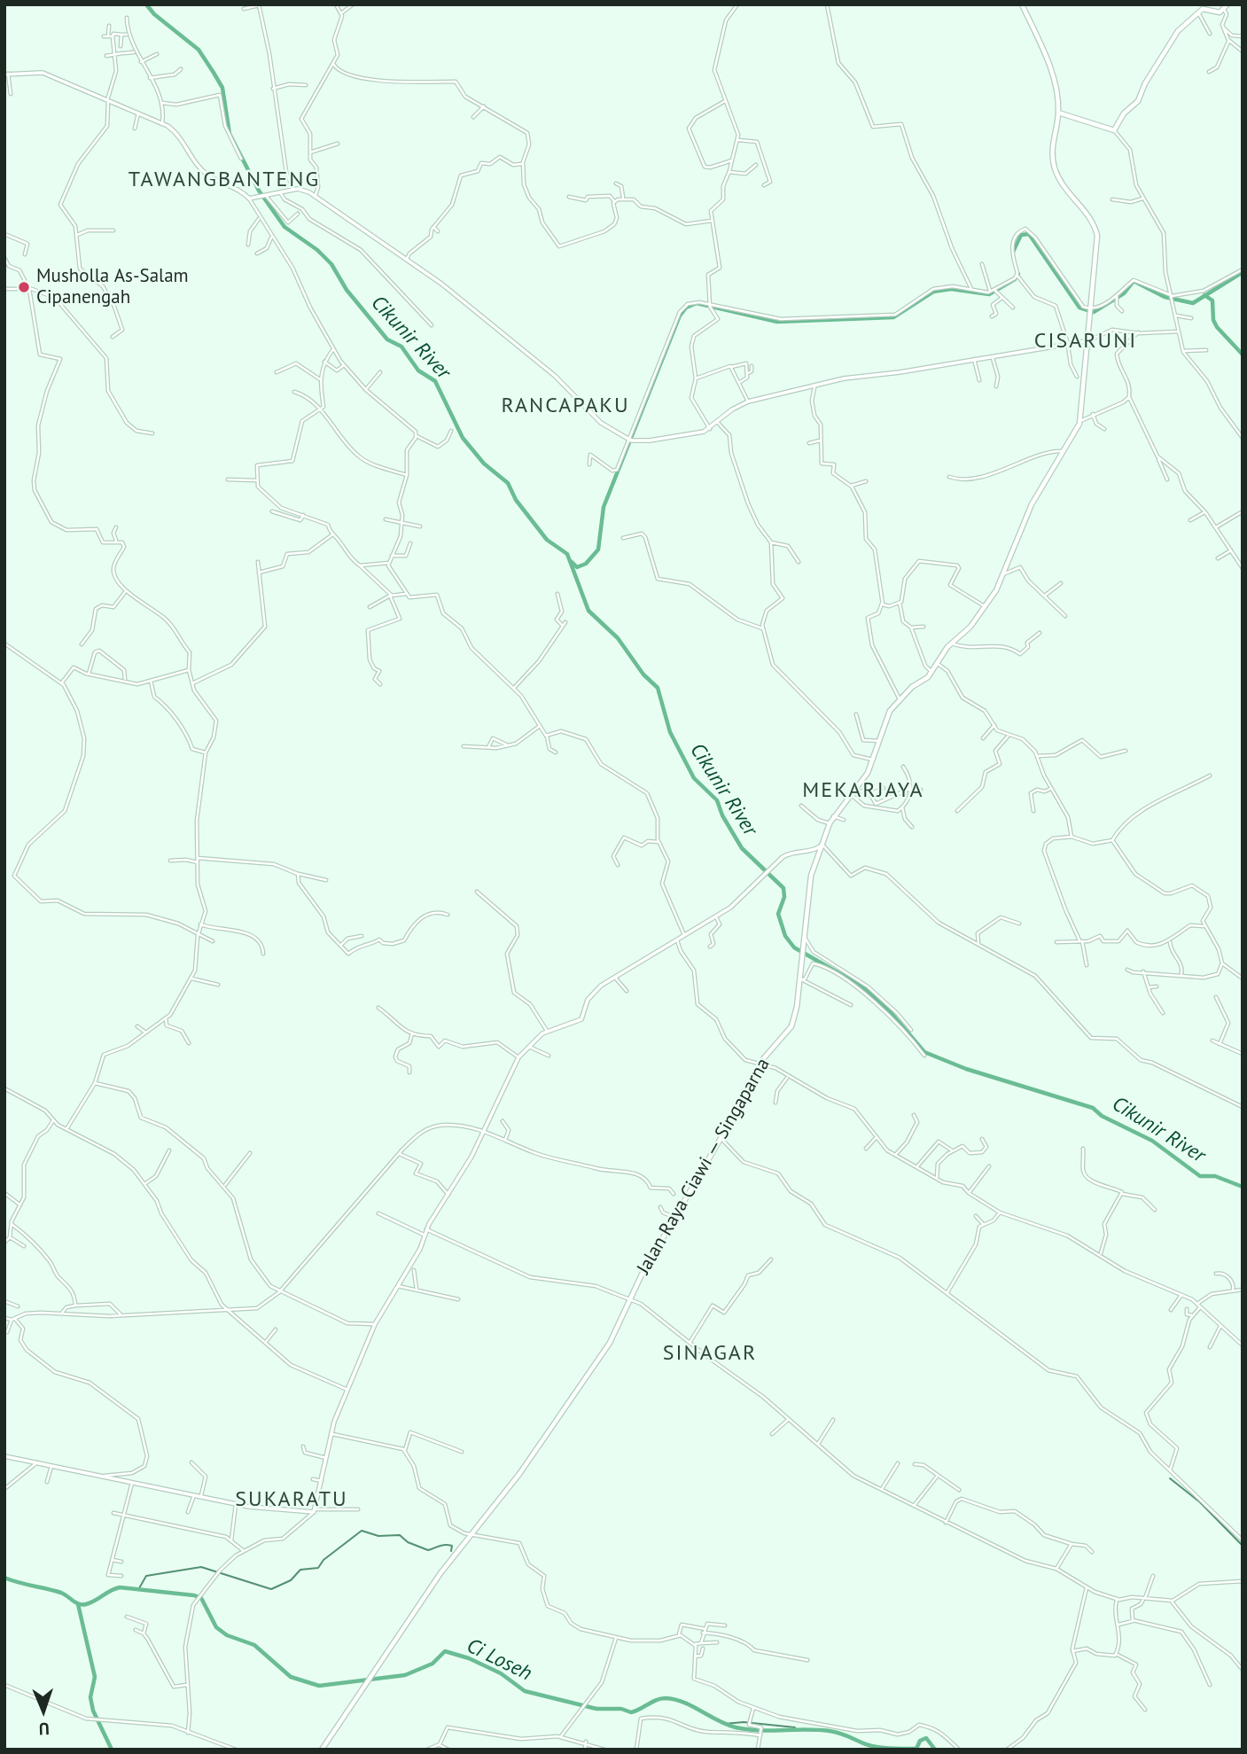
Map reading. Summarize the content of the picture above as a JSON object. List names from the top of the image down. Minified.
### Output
{"streets":{"main road":["Jalan Raya Ciawi — Singaparna"]},"districts":["TAWANGBANTENG","CISARUNI","RANCAPAKU","MEKARJAYA","SINAGAR","SUKARATU"],"water":["Cikunir River","Ci Loseh"],"places":["Musholla As-Salam Cipanengah"],"north":"bottom"}
